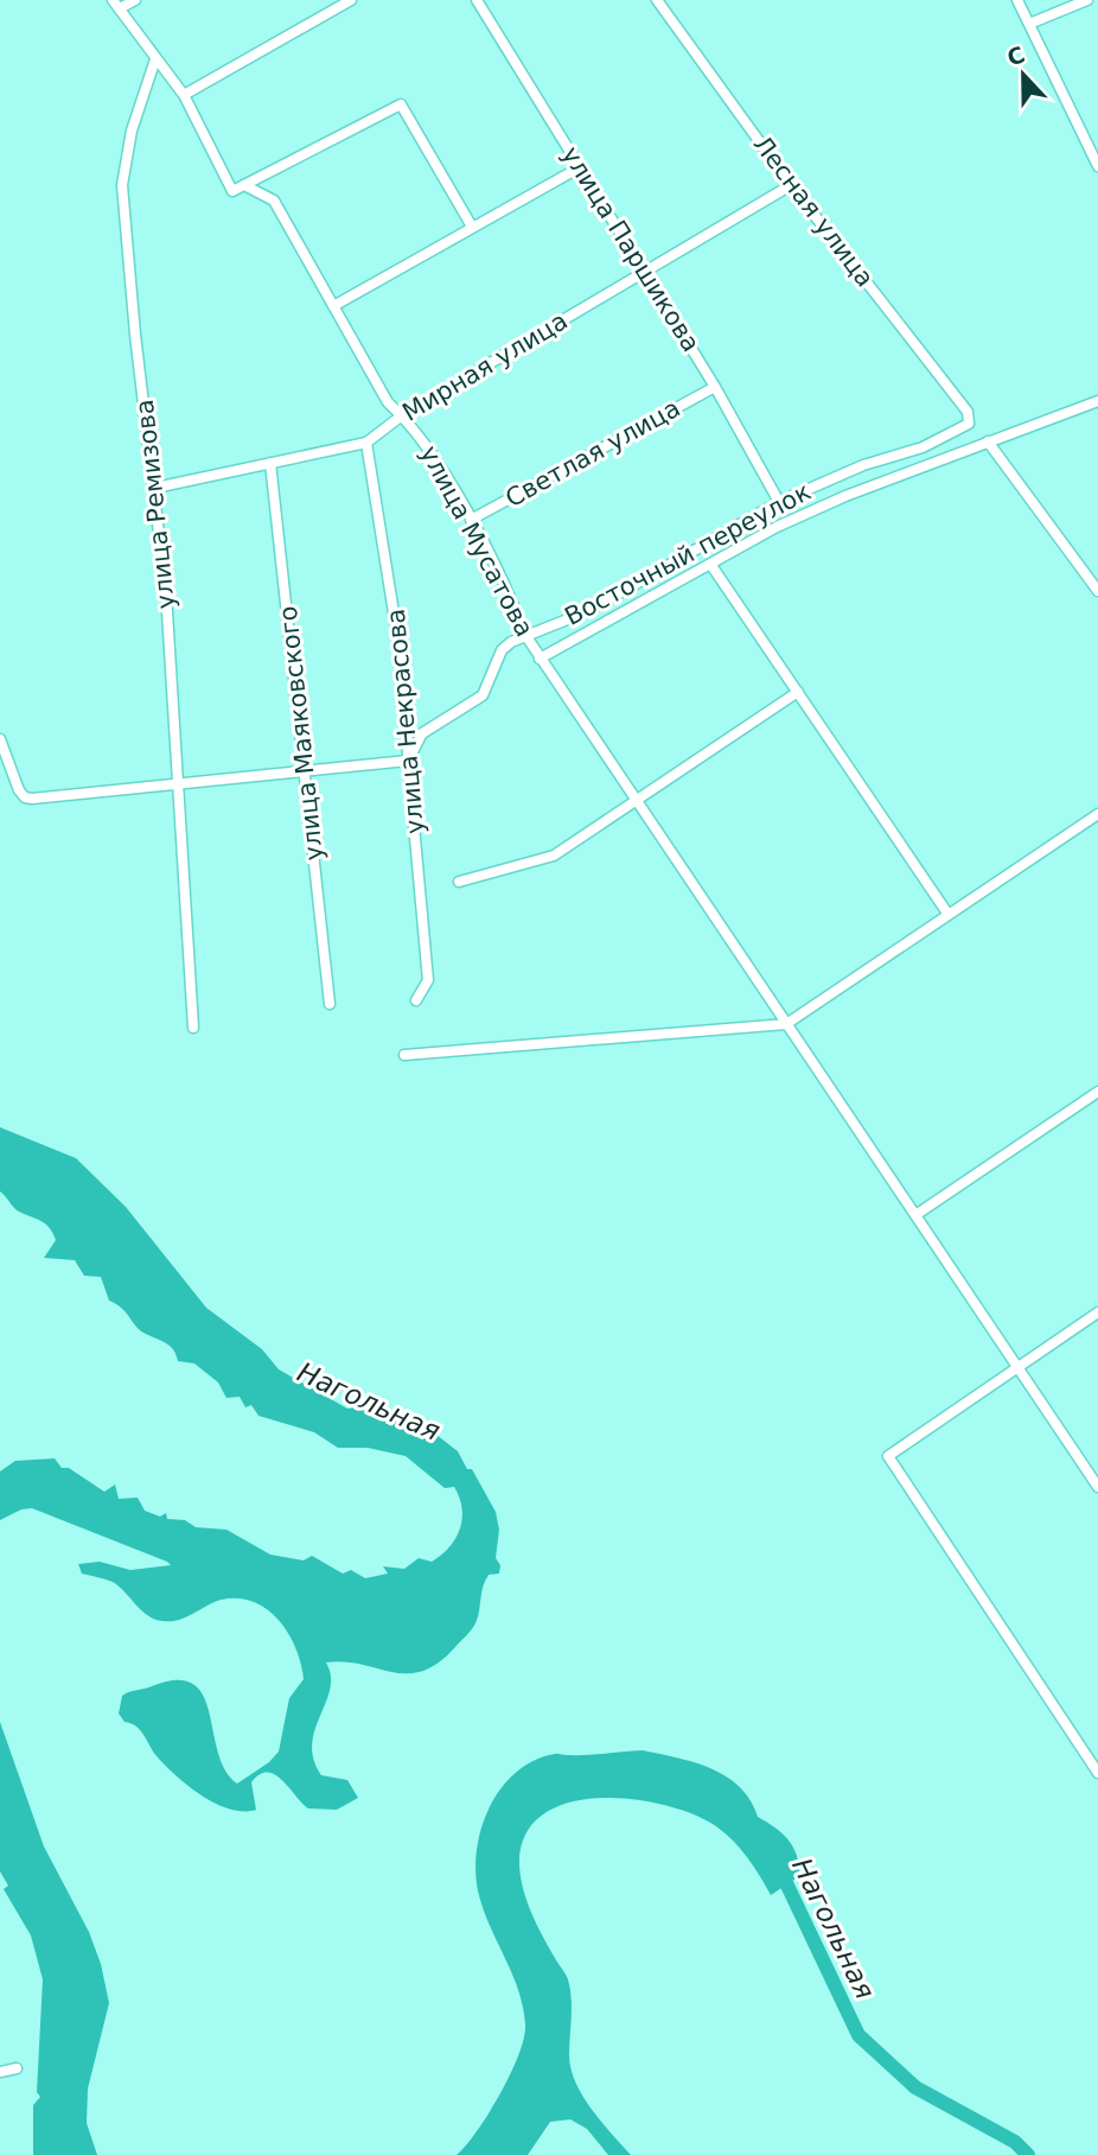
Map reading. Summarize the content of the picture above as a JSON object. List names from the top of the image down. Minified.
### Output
{"streets":{"street":["Лесная улица","улица Паршикова","Мирная улица","Светлая улица","улица Ремизова","улица Мусатова","Восточный переулок","улица Некрасова","улица Маяковского"]},"crossings":[["Лесная улица","Мирная улица"],["Лесная улица","Восточный переулок"],["улица Паршикова","Мирная улица"],["улица Паршикова","Светлая улица"],["улица Паршикова","Восточный переулок"],["Мирная улица","улица Ремизова"],["Мирная улица","улица Мусатова"],["Мирная улица","улица Некрасова"],["Мирная улица","улица Маяковского"],["Светлая улица","улица Мусатова"],["улица Мусатова","Восточный переулок"],["Восточный переулок","улица Некрасова"]],"water":["Нагольная"],"north":"top"}
